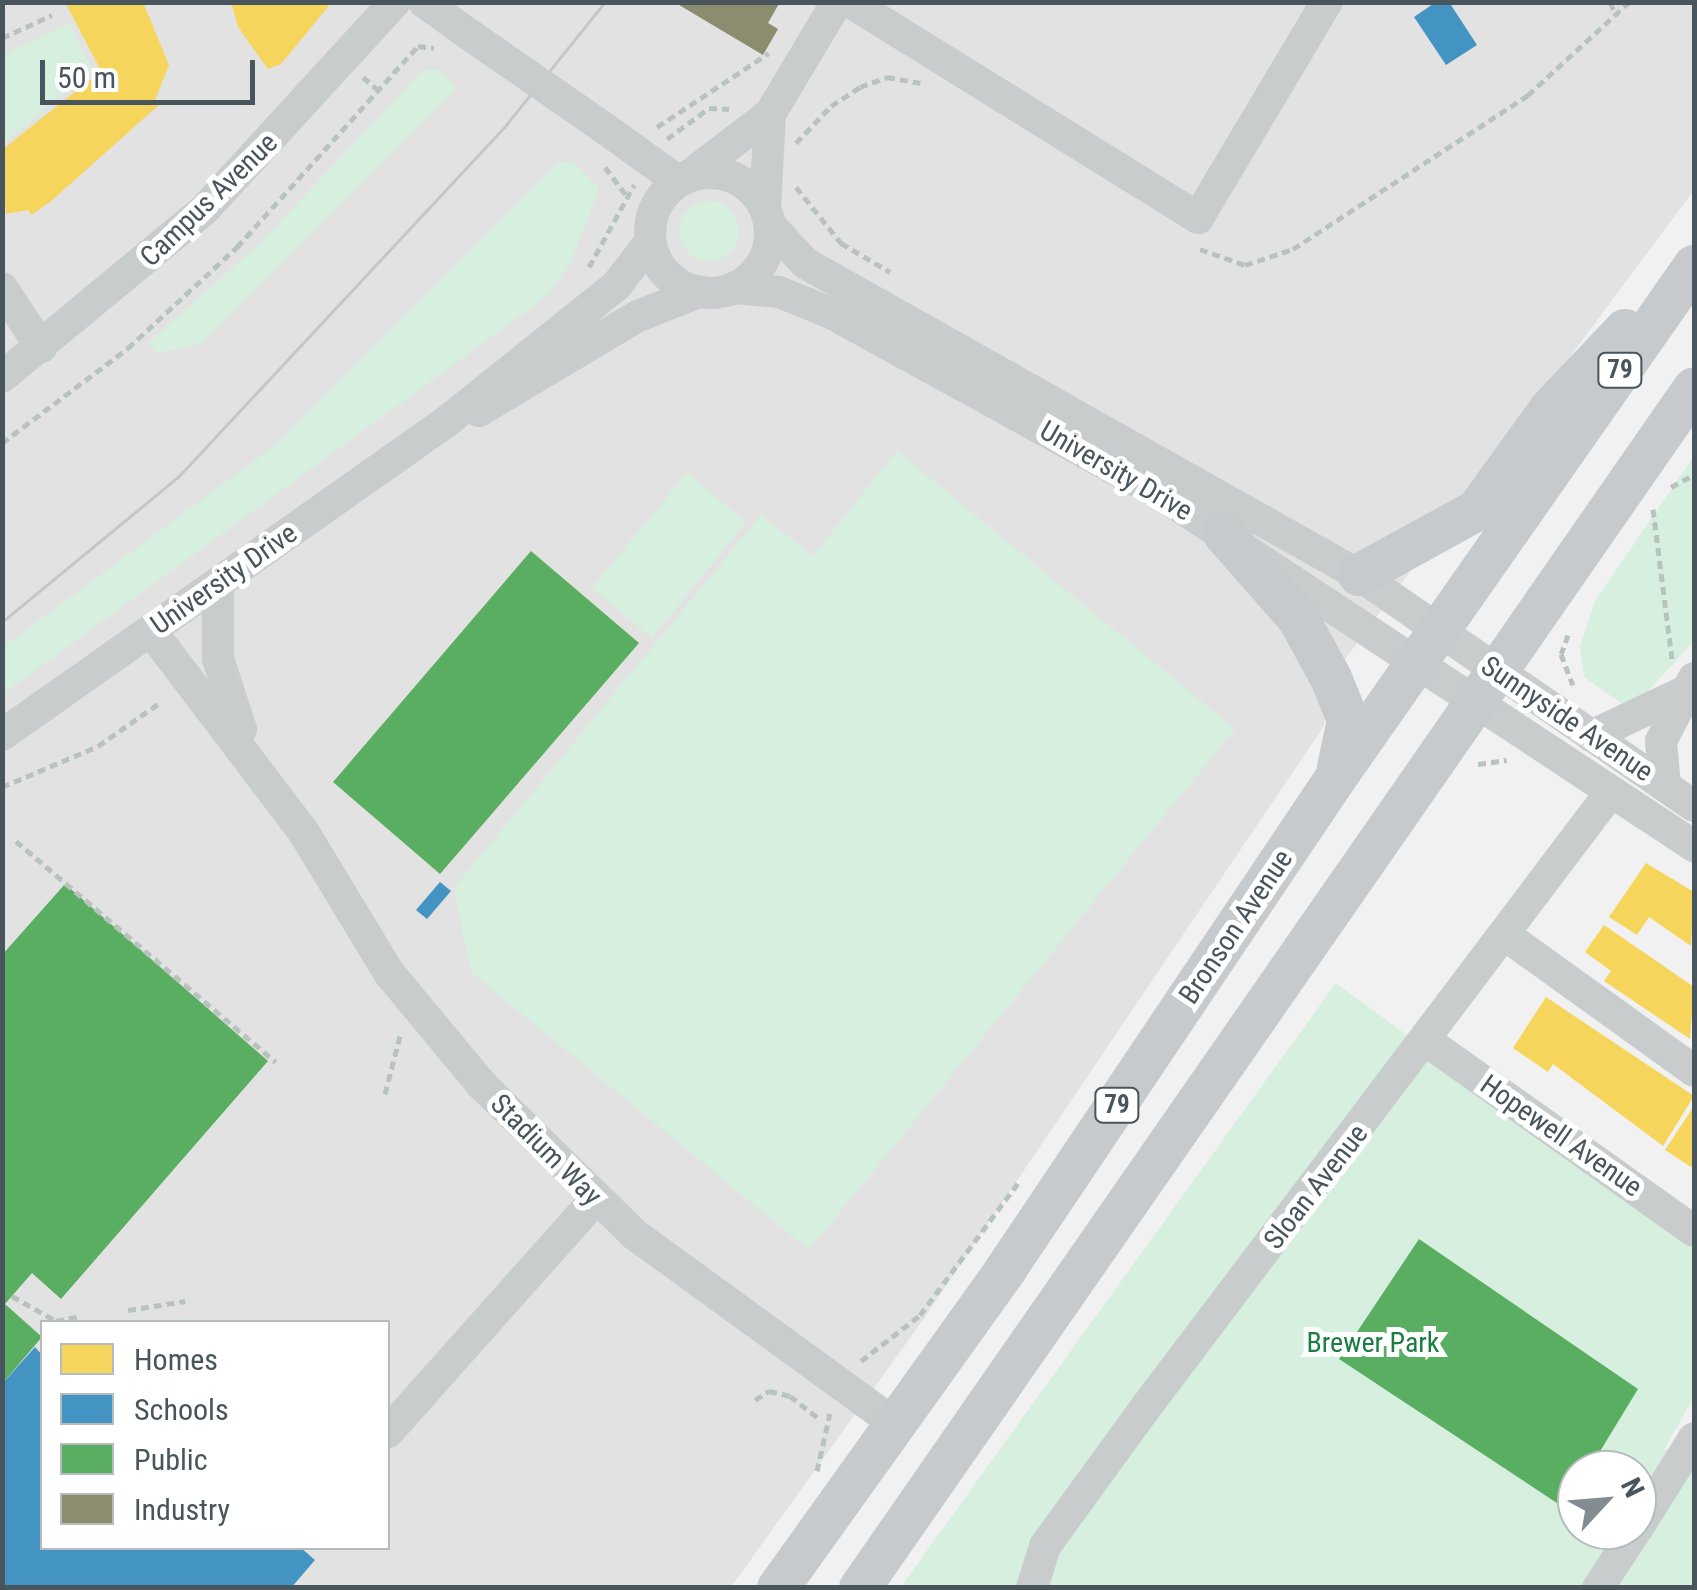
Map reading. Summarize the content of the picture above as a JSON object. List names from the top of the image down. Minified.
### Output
{"streets":{"main road":["79","Bronson Avenue"],"street":["Campus Avenue","University Drive","Sunnyside Avenue","Hopewell Avenue","Stadium Way","Sloan Avenue"]},"crossings":[["79","Sunnyside Avenue"],["University Drive","Sunnyside Avenue"],["University Drive","Bronson Avenue"],["University Drive","Stadium Way"],["Sunnyside Avenue","Bronson Avenue"],["Sunnyside Avenue","Sloan Avenue"],["Bronson Avenue","Stadium Way"],["Hopewell Avenue","Sloan Avenue"]],"parks":["Brewer Park"],"legend":["Homes","Schools","Public","Industry"],"scale_bar":"50 m","north":"top right"}
